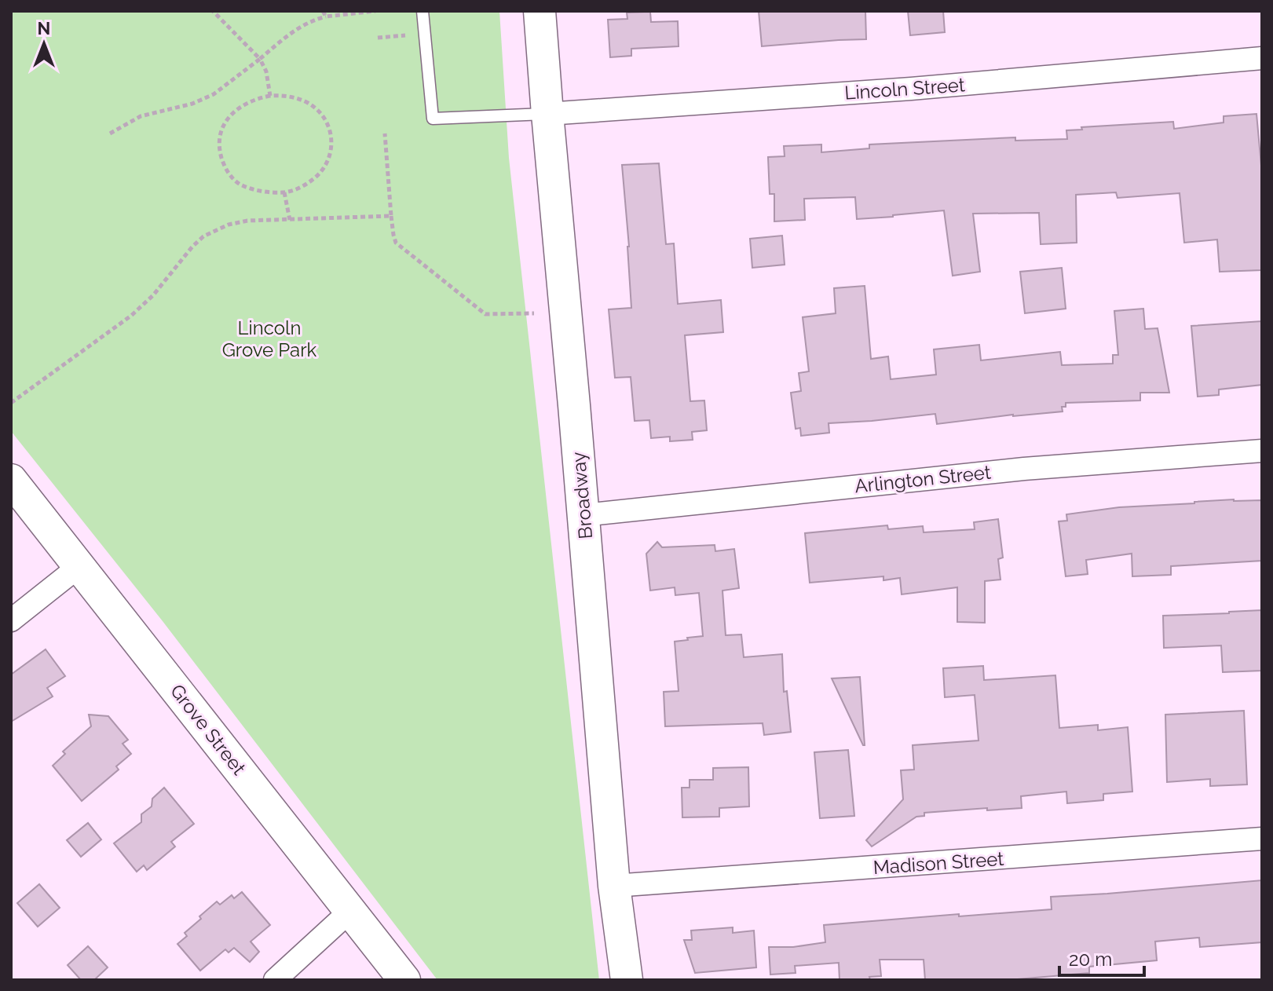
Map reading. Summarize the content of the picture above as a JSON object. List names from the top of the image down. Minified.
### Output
{"streets":{"main road":["Broadway","Grove Street"],"street":["Lincoln Street","Arlington Street","Madison Street"]},"crossings":[["Lincoln Street","Broadway"],["Arlington Street","Broadway"],["Broadway","Madison Street"]],"parks":["Lincoln Grove Park"],"scale_bar":"20 m","north":"top"}
